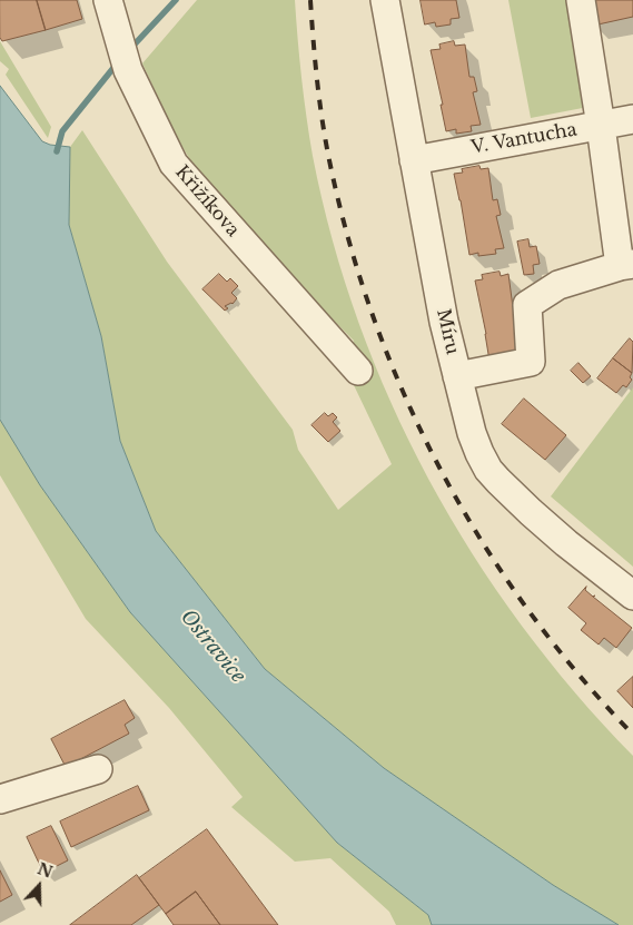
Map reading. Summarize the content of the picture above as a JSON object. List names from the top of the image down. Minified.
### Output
{"streets":{"street":["V. Vantucha","Křižíkova","Míru"]},"crossings":[["V. Vantucha","Míru"]],"water":["Ostravice"],"north":"top"}
